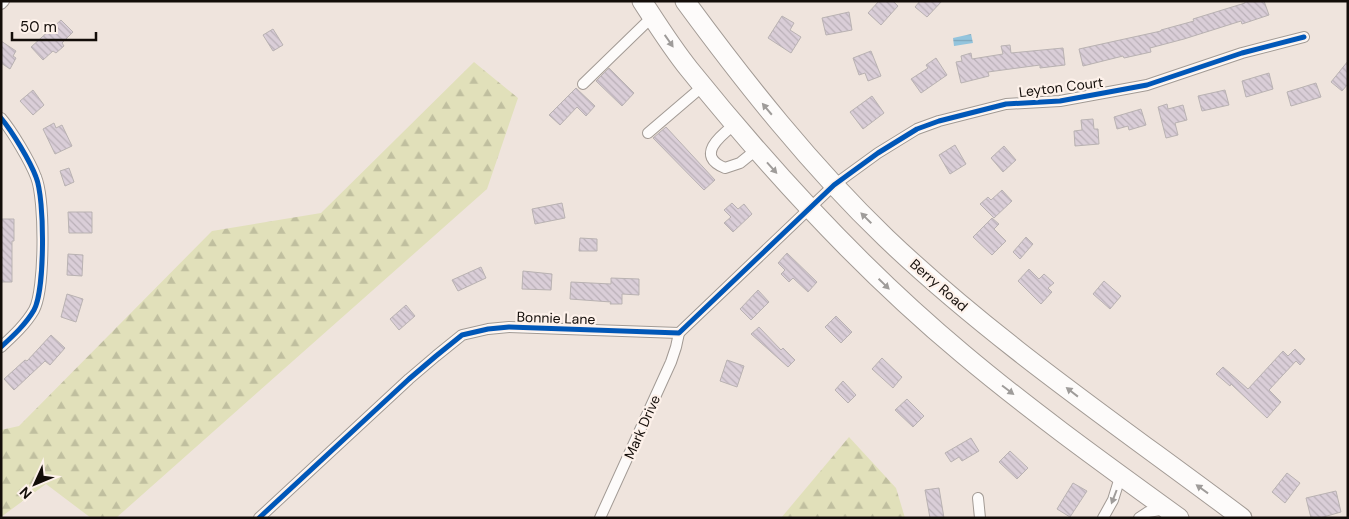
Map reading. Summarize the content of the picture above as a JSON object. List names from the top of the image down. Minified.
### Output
{"streets":{"highway":["Berry Road"],"street":["Leyton Court","Bonnie Lane","Mark Drive"]},"crossings":[["Leyton Court","Berry Road"],["Bonnie Lane","Mark Drive"]],"scale_bar":"50 m","north":"bottom left"}
